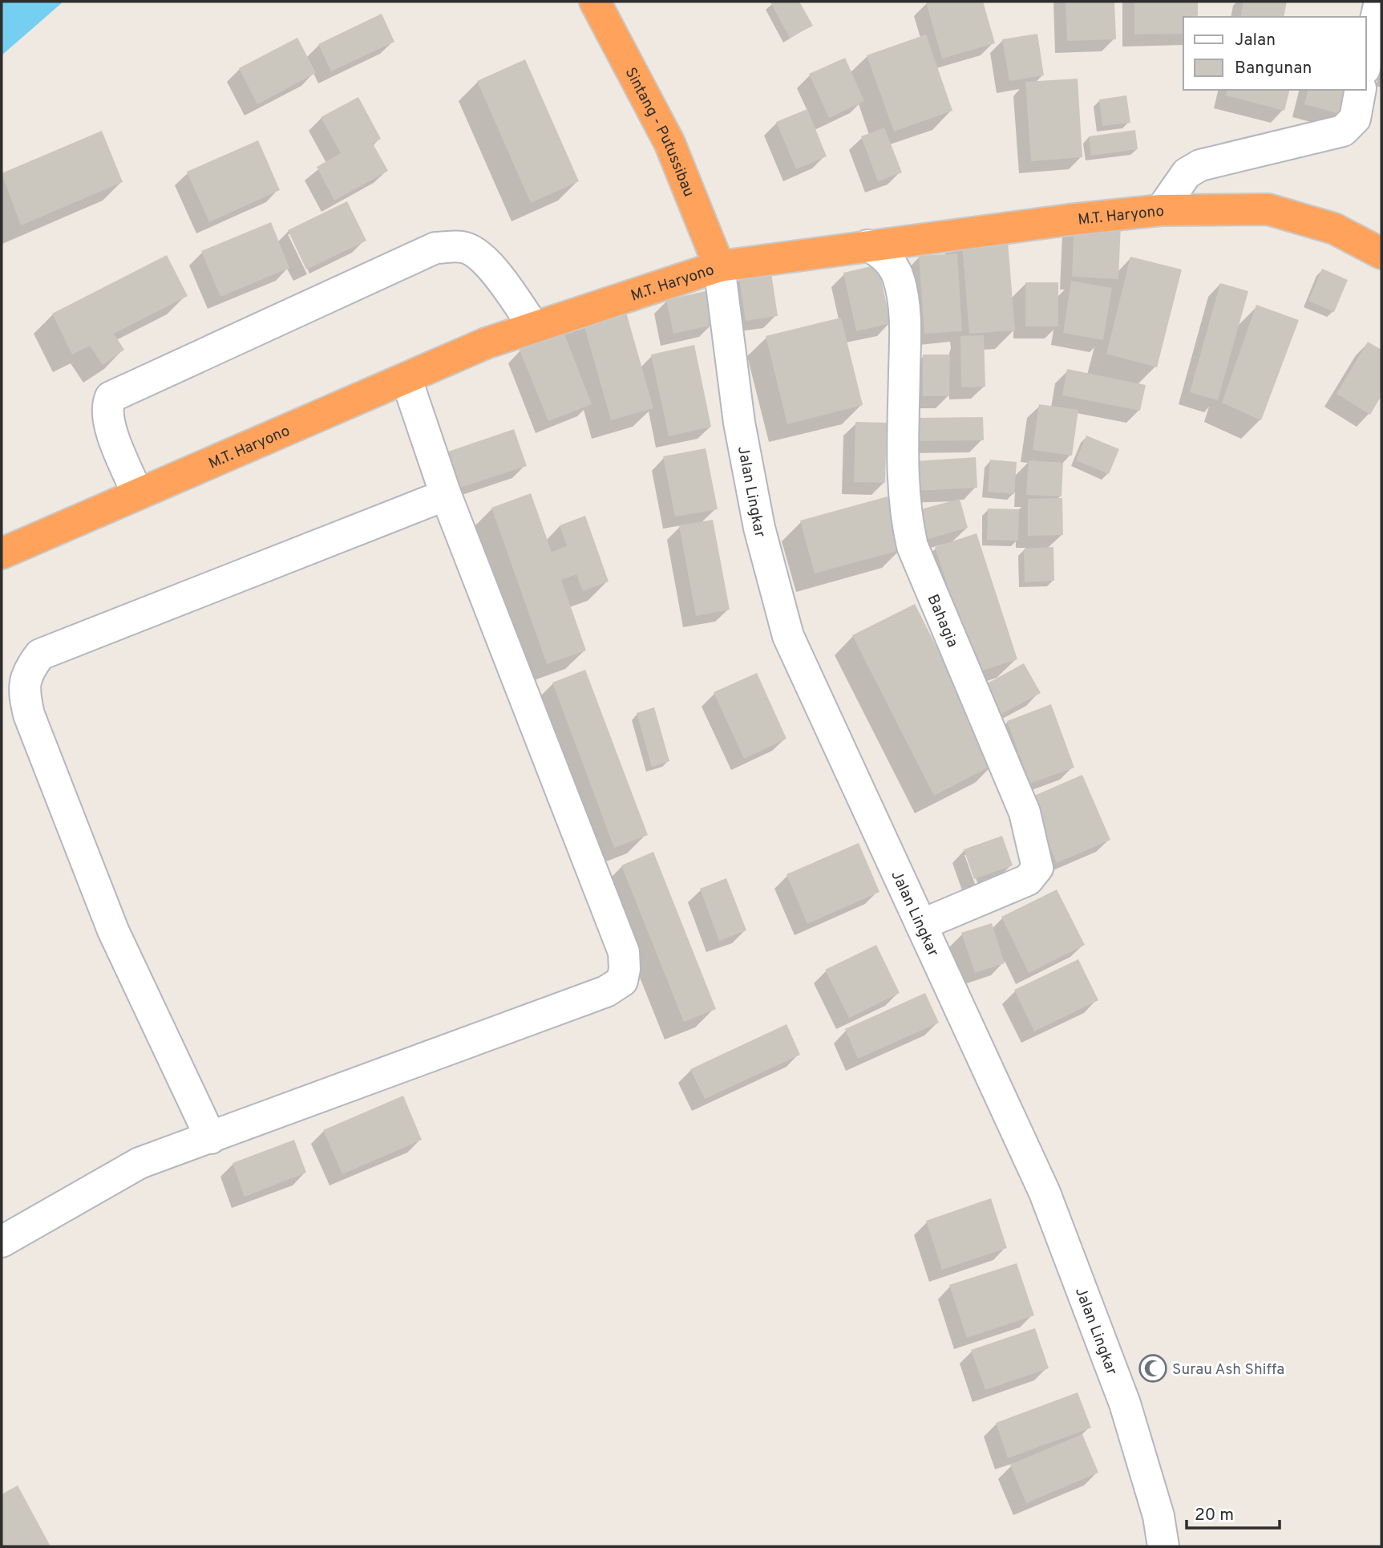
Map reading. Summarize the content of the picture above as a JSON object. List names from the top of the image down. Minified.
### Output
{"streets":{"highway":["Sintang - Putussibau","M.T. Haryono"],"street":["Jalan Lingkar","Bahagia"]},"crossings":[["Sintang - Putussibau","M.T. Haryono"],["Sintang - Putussibau","Jalan Lingkar"],["M.T. Haryono","Jalan Lingkar"],["M.T. Haryono","Bahagia"],["Jalan Lingkar","Bahagia"]],"places":{"mosque":["Surau Ash Shiffa"]},"legend":["Jalan","Bangunan"],"scale_bar":"20 m"}
